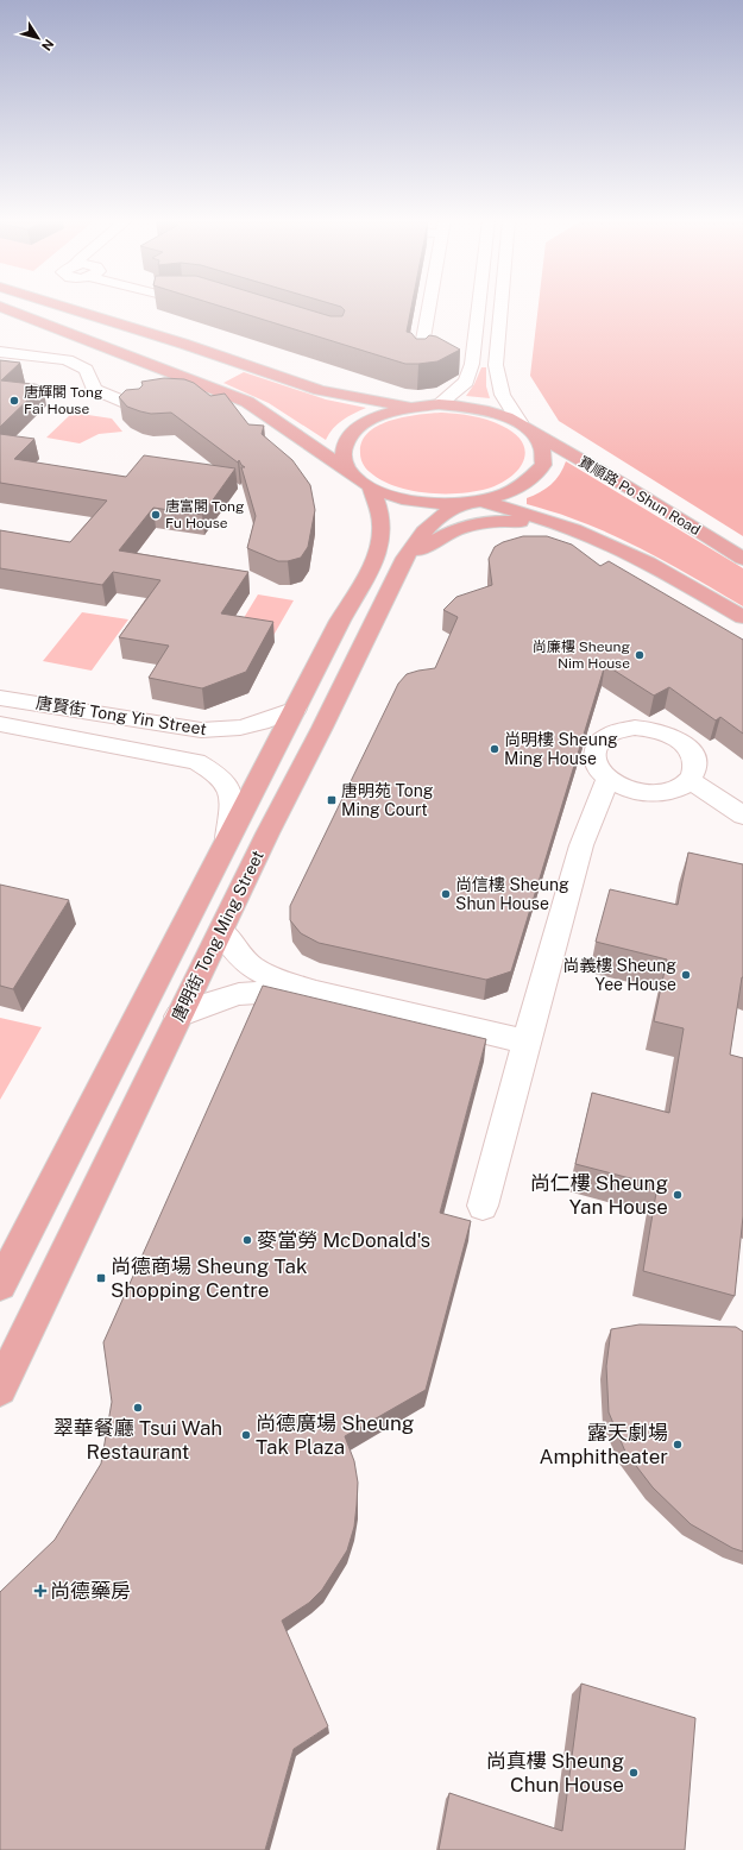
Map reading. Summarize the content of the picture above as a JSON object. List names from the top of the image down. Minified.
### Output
{"streets":{"main road":["寶順路 Po Shun Road","唐明街 Tong Ming Street"],"street":["唐賢街 Tong Yin Street"]},"crossings":[["唐賢街 Tong Yin Street","唐明街 Tong Ming Street"]],"places":{"other":["唐輝閣 Tong Fai House","唐富閣 Tong Fu House","尚廉樓 Sheung Nim House","尚明樓 Sheung Ming House","尚信樓 Sheung Shun House","尚義樓 Sheung Yee House","尚仁樓 Sheung Yan House","麥當勞 McDonald's","翠華餐廳 Tsui Wah Restaurant","尚德廣場 Sheung Tak Plaza","露天劇場 Amphitheater","尚真樓 Sheung Chun House"],"transit":["唐明苑 Tong Ming Court","尚德商場 Sheung Tak Shopping Centre"],"health":["尚德藥房"]},"north":"bottom right"}
